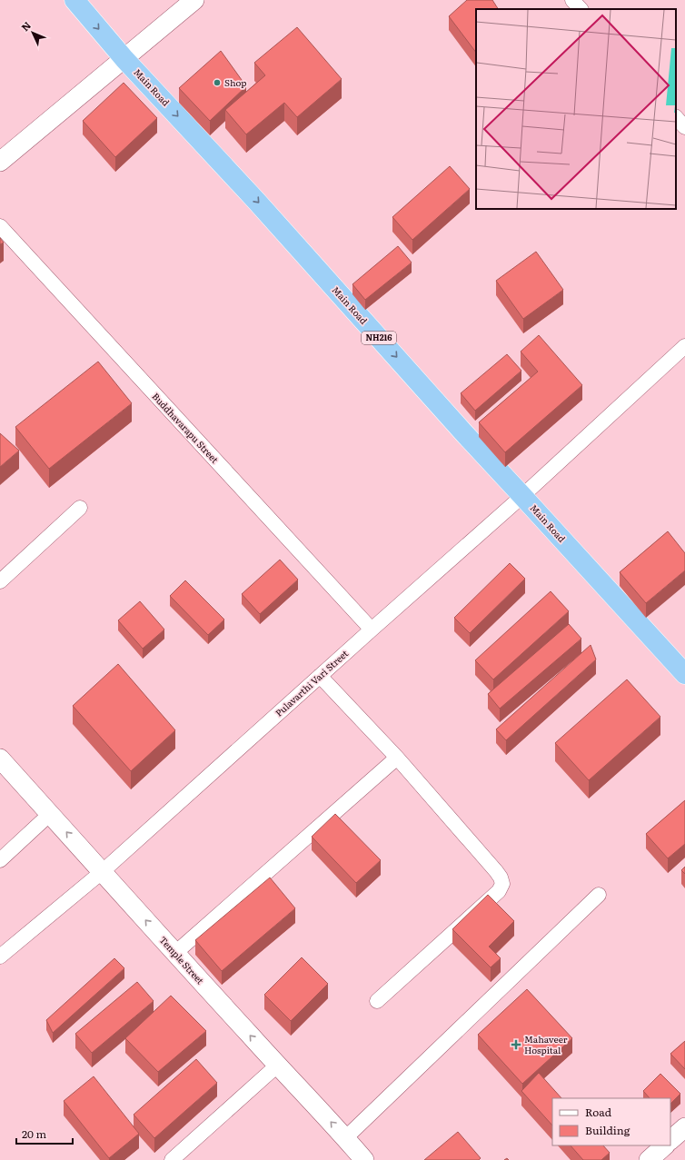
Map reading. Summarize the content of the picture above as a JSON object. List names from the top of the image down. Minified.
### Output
{"streets":{"highway":["Main Road","NH216"],"street":["Buddhavarapu Street","Pulavarthi Vari Street","Temple Street"]},"crossings":[["Main Road","Pulavarthi Vari Street"],["Buddhavarapu Street","Pulavarthi Vari Street"],["Pulavarthi Vari Street","Temple Street"]],"one_way":["Main Road","Temple Street"],"places":{"other":["Shop"],"health":["Mahaveer Hospital"]},"legend":["Road","Building"],"scale_bar":"20 m","north":"top left"}
